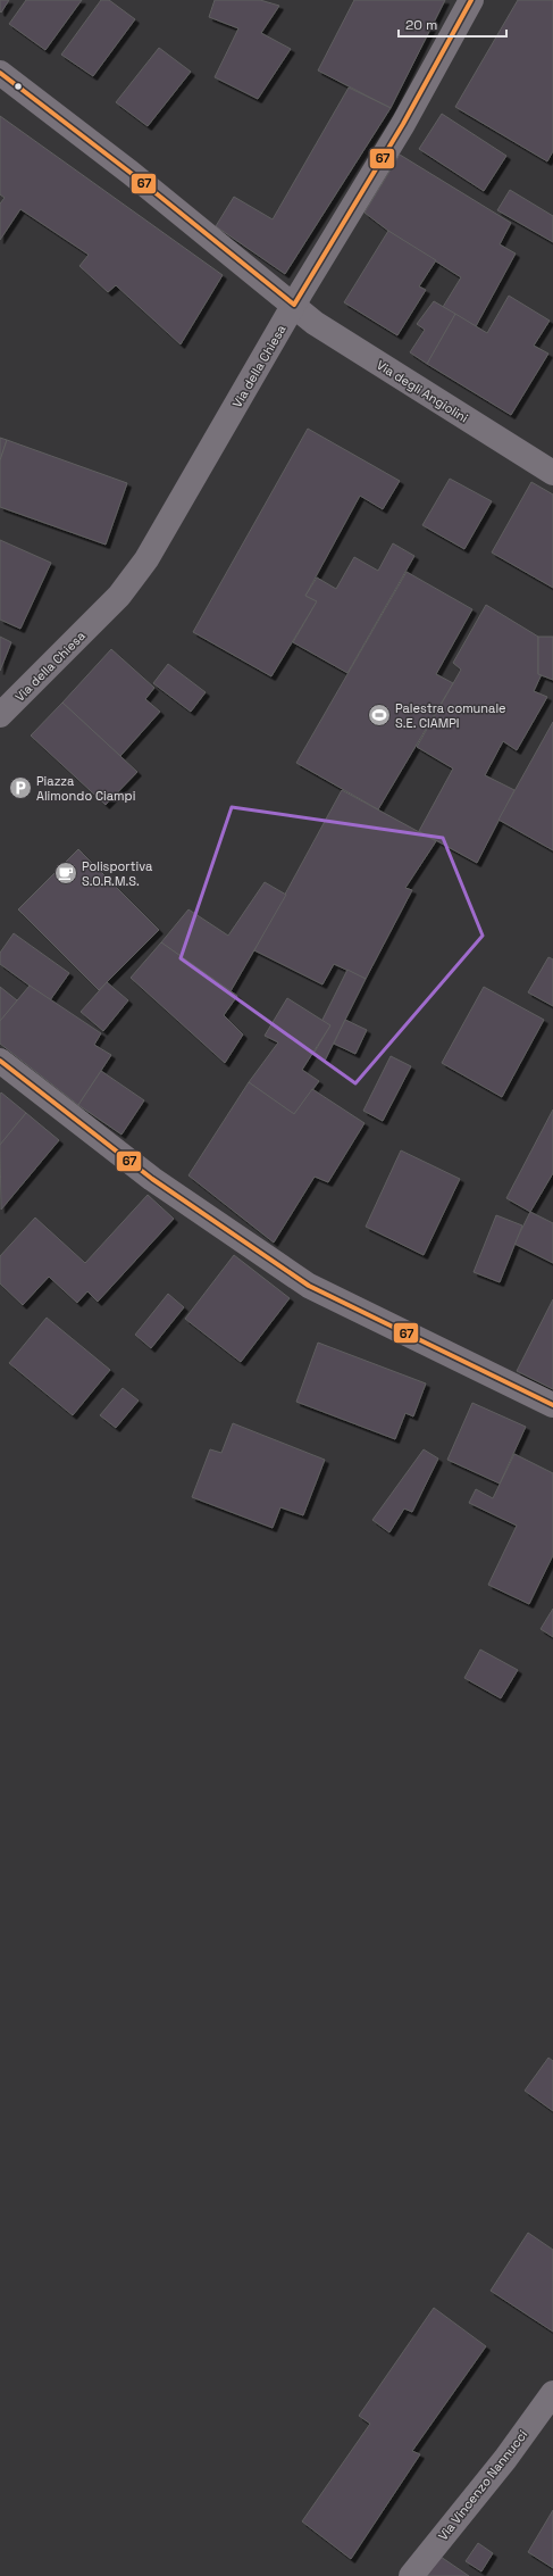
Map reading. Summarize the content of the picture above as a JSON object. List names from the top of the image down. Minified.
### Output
{"streets":{"street":["Via della Chiesa","Via degli Angiolini","Via Vincenzo Nannucci"]},"crossings":[["Via della Chiesa","Via degli Angiolini"]],"places":{"sports":["Palestra comunale S.E. CIAMPI"],"parking":["Piazza Alimondo Ciampi"],"cafe":["Polisportiva S.O.R.M.S."]},"lines":["transit line 67"],"scale_bar":"20 m"}
